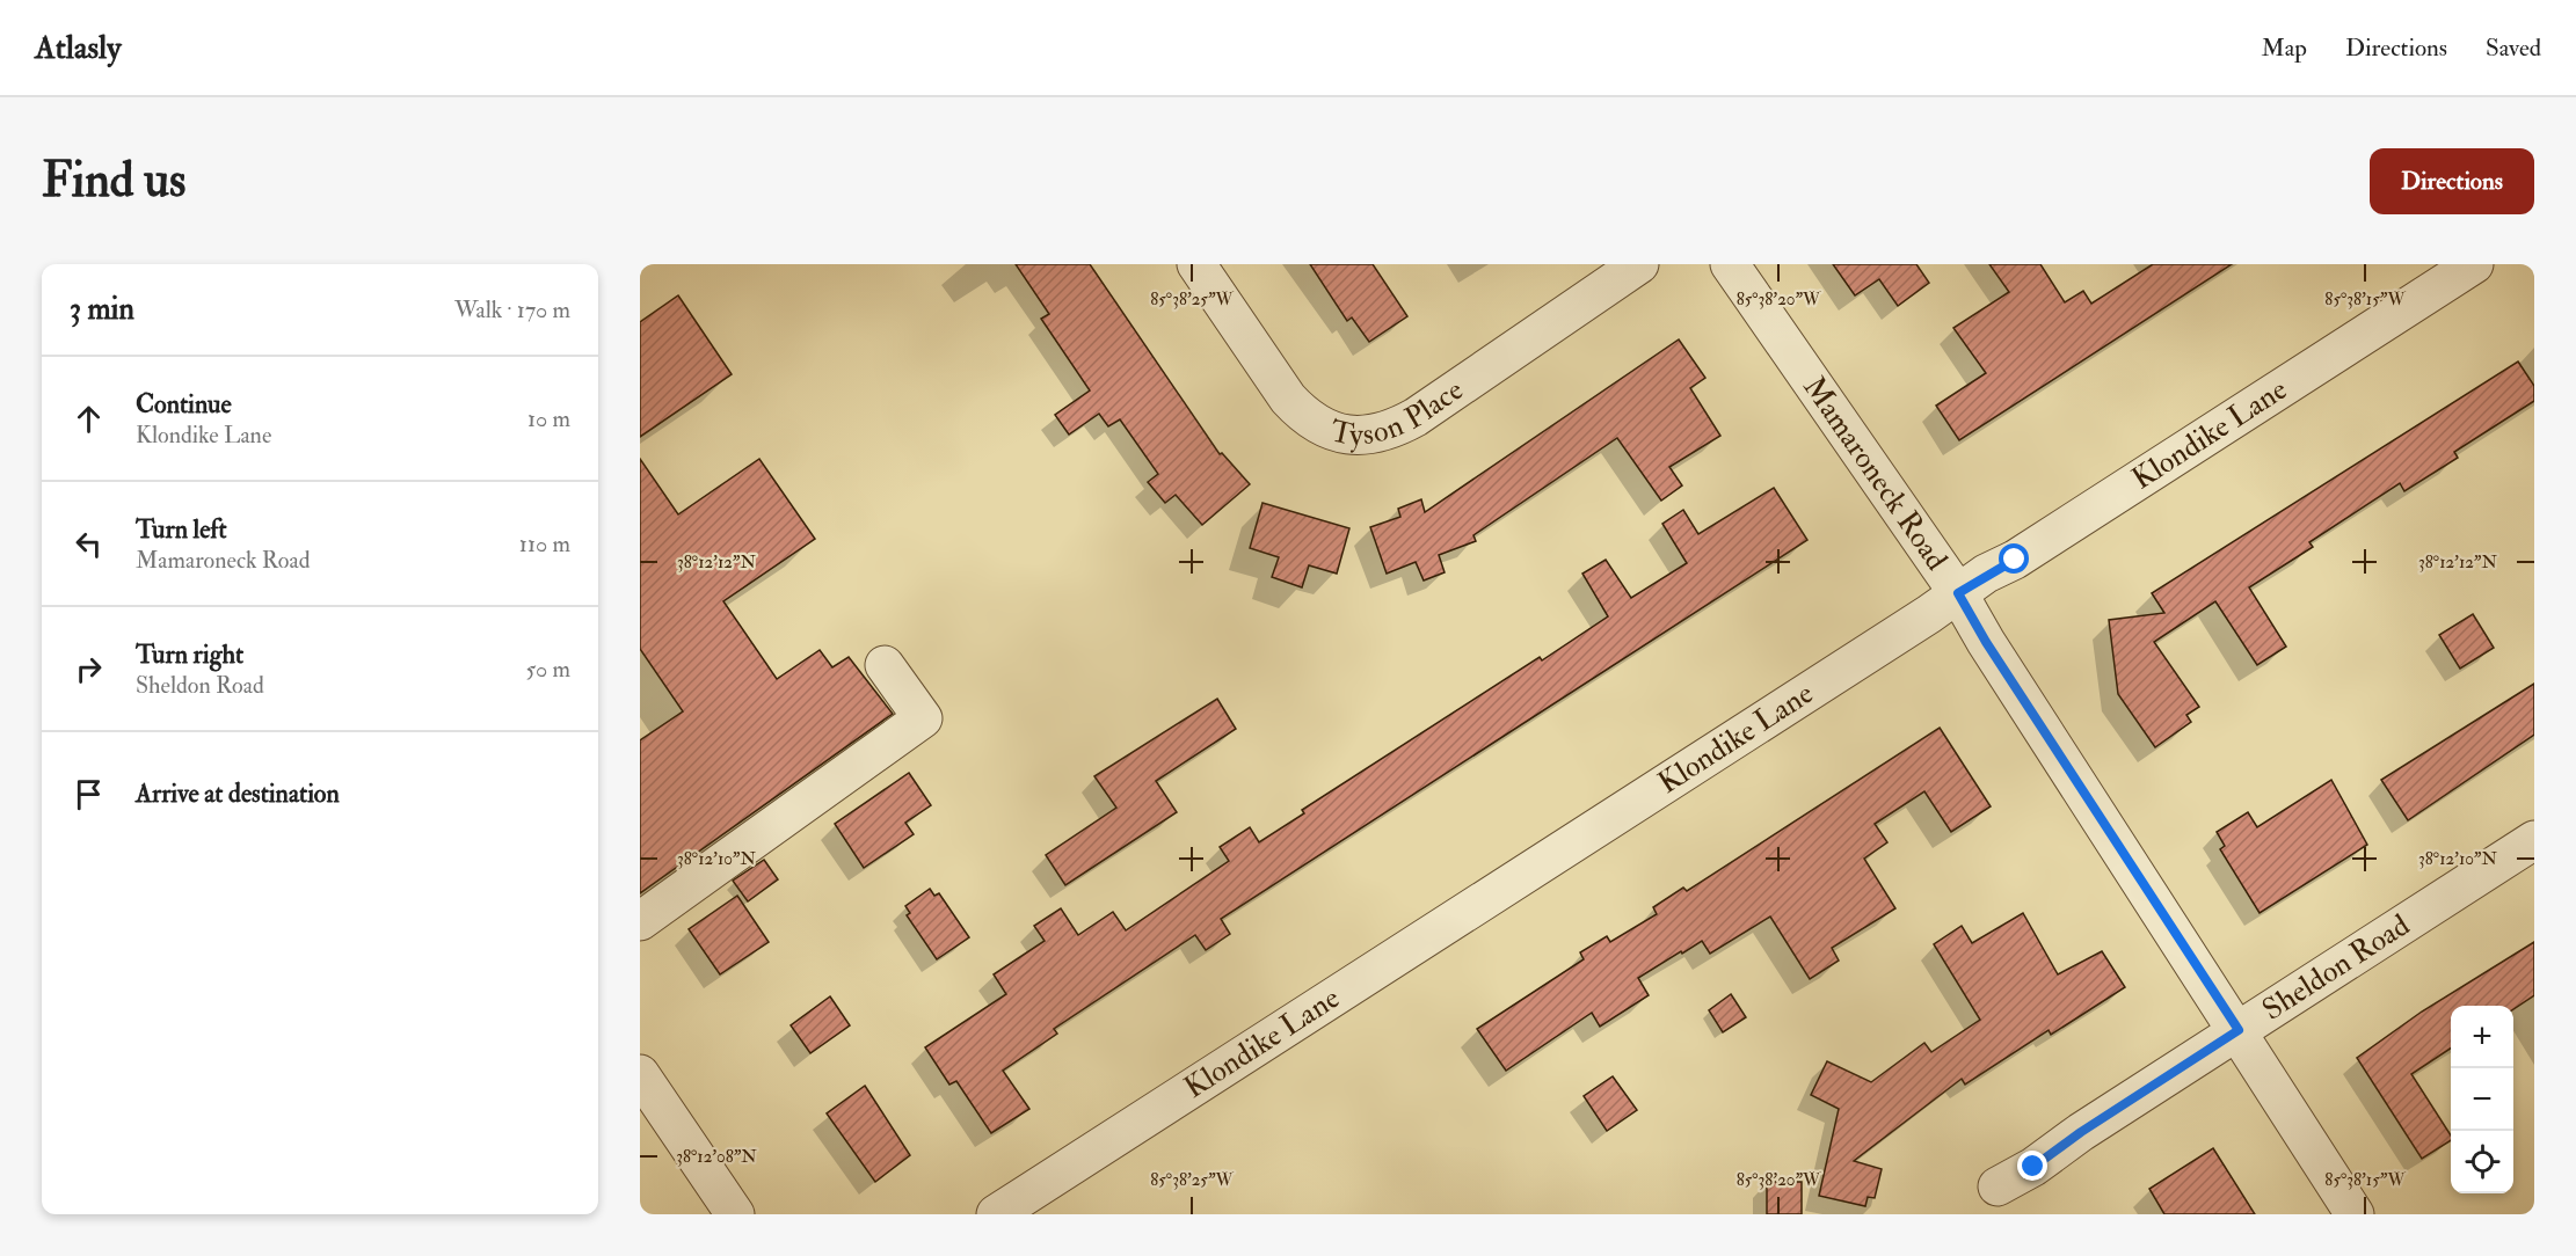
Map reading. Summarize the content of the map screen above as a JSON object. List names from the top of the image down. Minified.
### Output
{"streets":{"street":["Tyson Place","Klondike Lane","Mamaroneck Road","Sheldon Road"]},"crossings":[["Klondike Lane","Mamaroneck Road"],["Mamaroneck Road","Sheldon Road"]],"page":{"header":"Atlasly","nav":["Map","Directions","Saved"],"buttons":"Directions","title":"Find us","heading":["3 min","Walk · 170 m"],"list":[["Continue","Klondike Lane","10 m"],["Turn left","Mamaroneck Road","110 m"],["Turn right","Sheldon Road","50 m"],"Arrive at destination"],"map_buttons":["+","−"]},"coordinates":["85°38'25\"W","85°38'20\"W","85°38'15\"W","38°12'12\"N","38°12'10\"N","38°12'08\"N"]}
